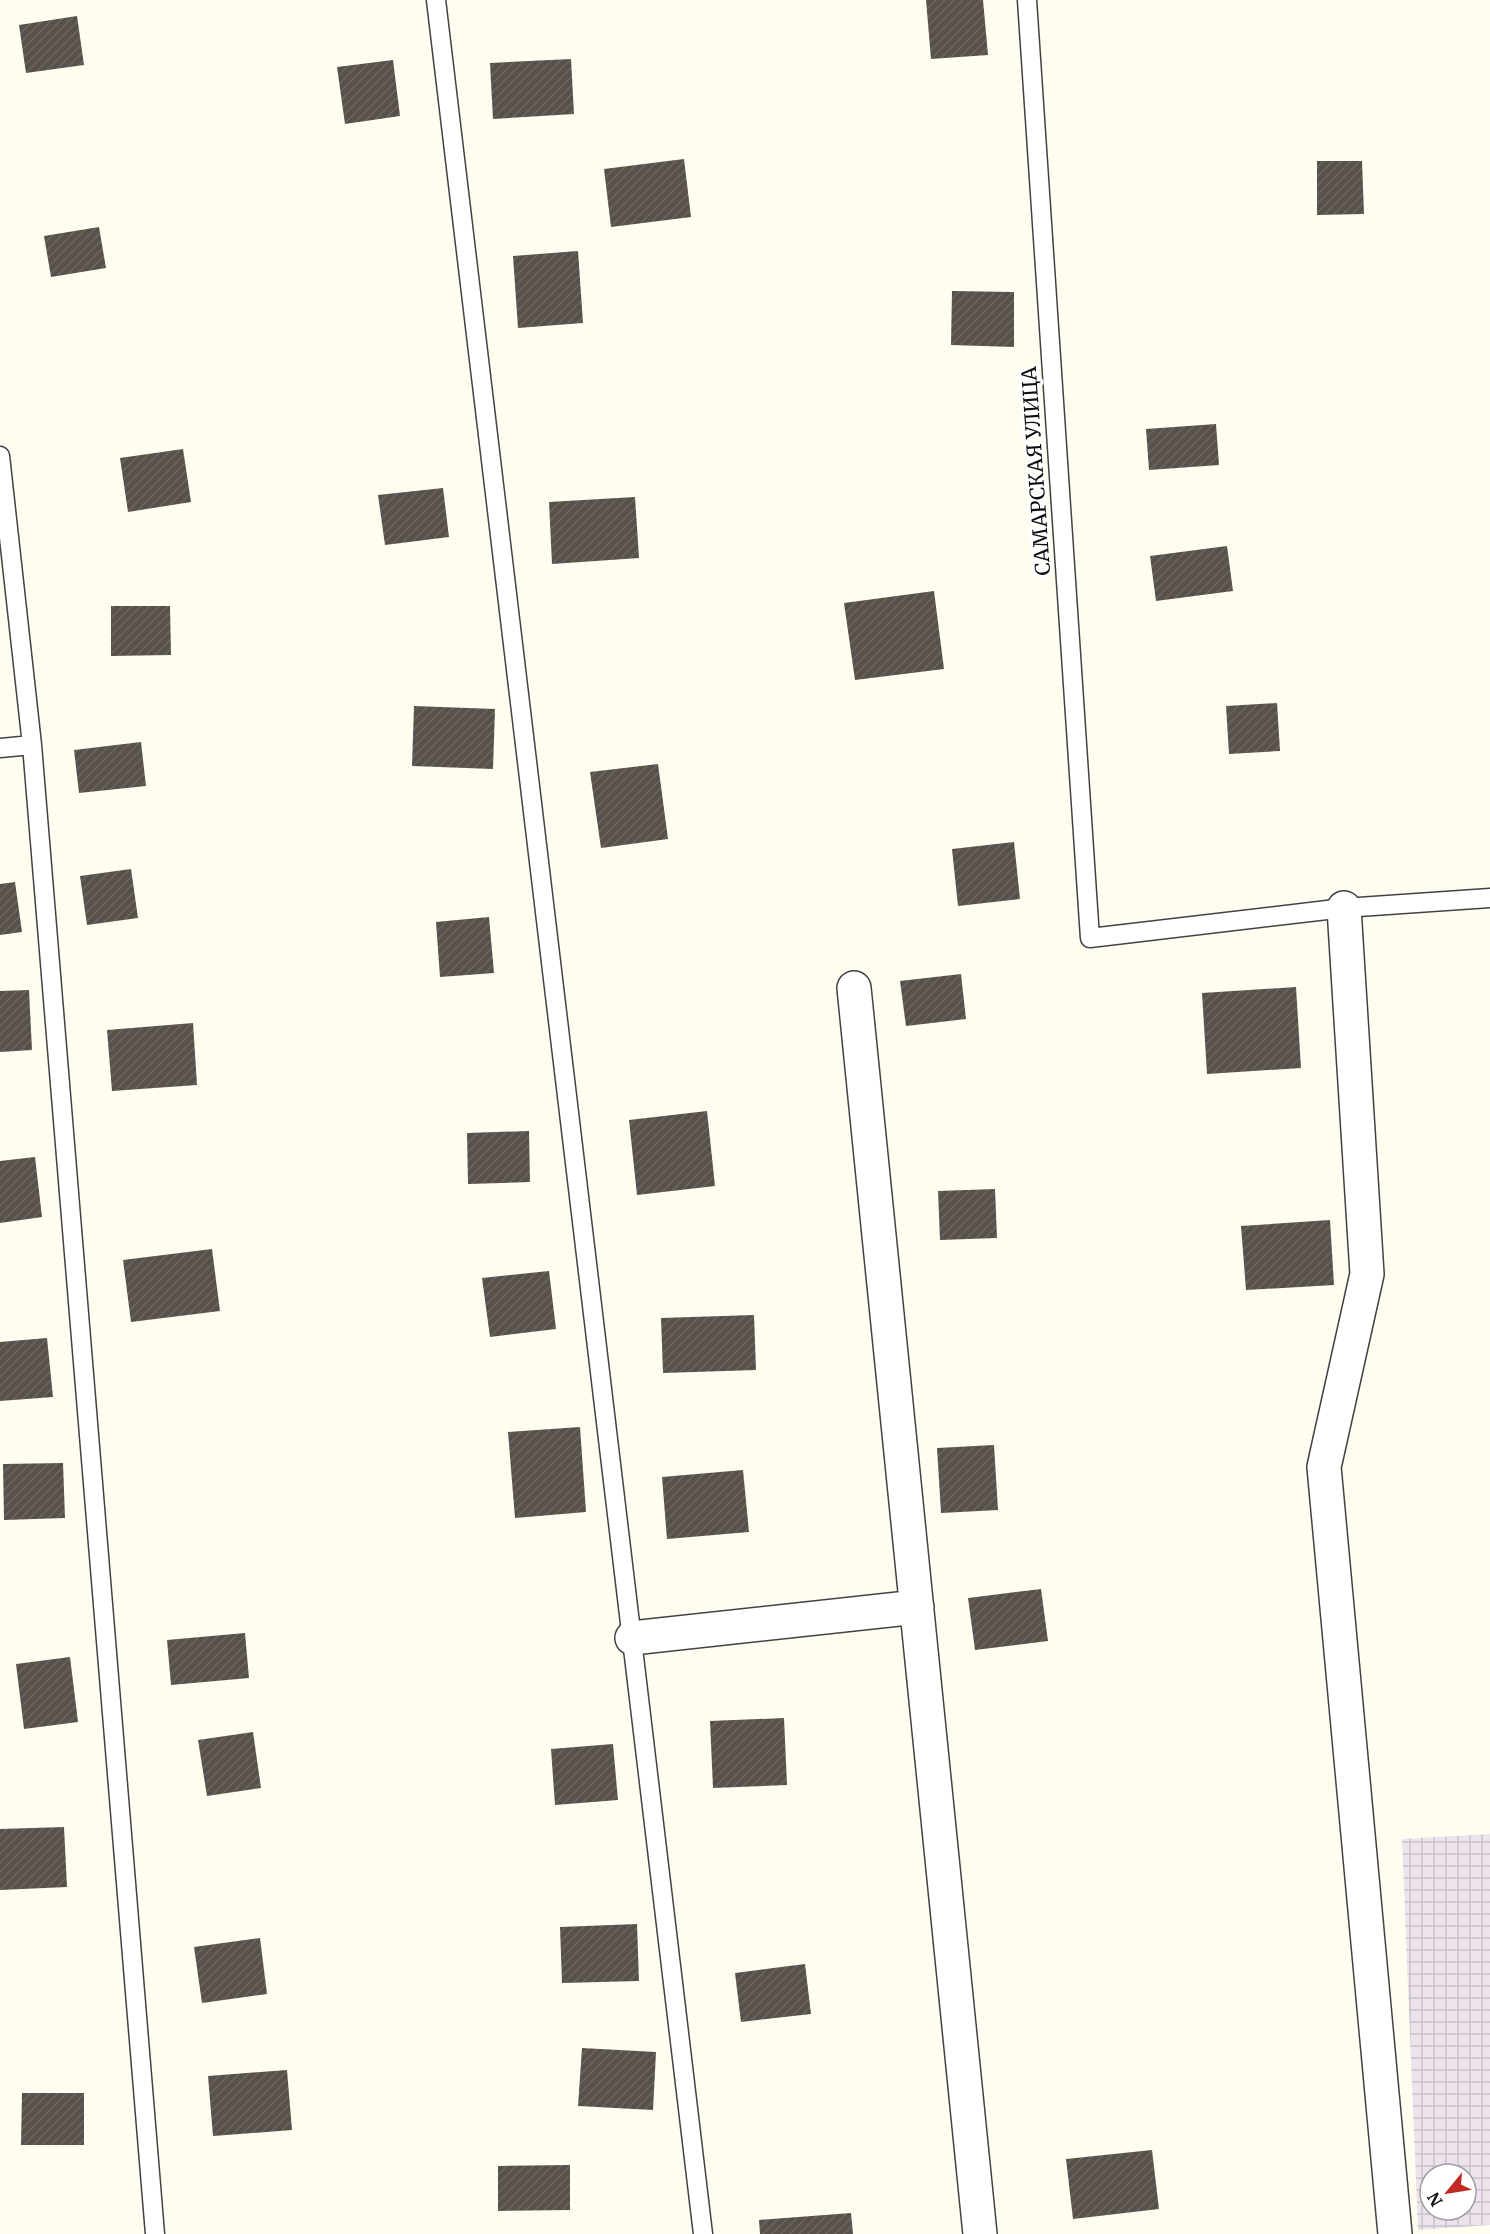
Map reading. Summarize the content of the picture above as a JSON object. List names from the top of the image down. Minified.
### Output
{"streets":{"lane":["САМАРСКАЯ УЛИЦА"]},"north":"bottom left"}
